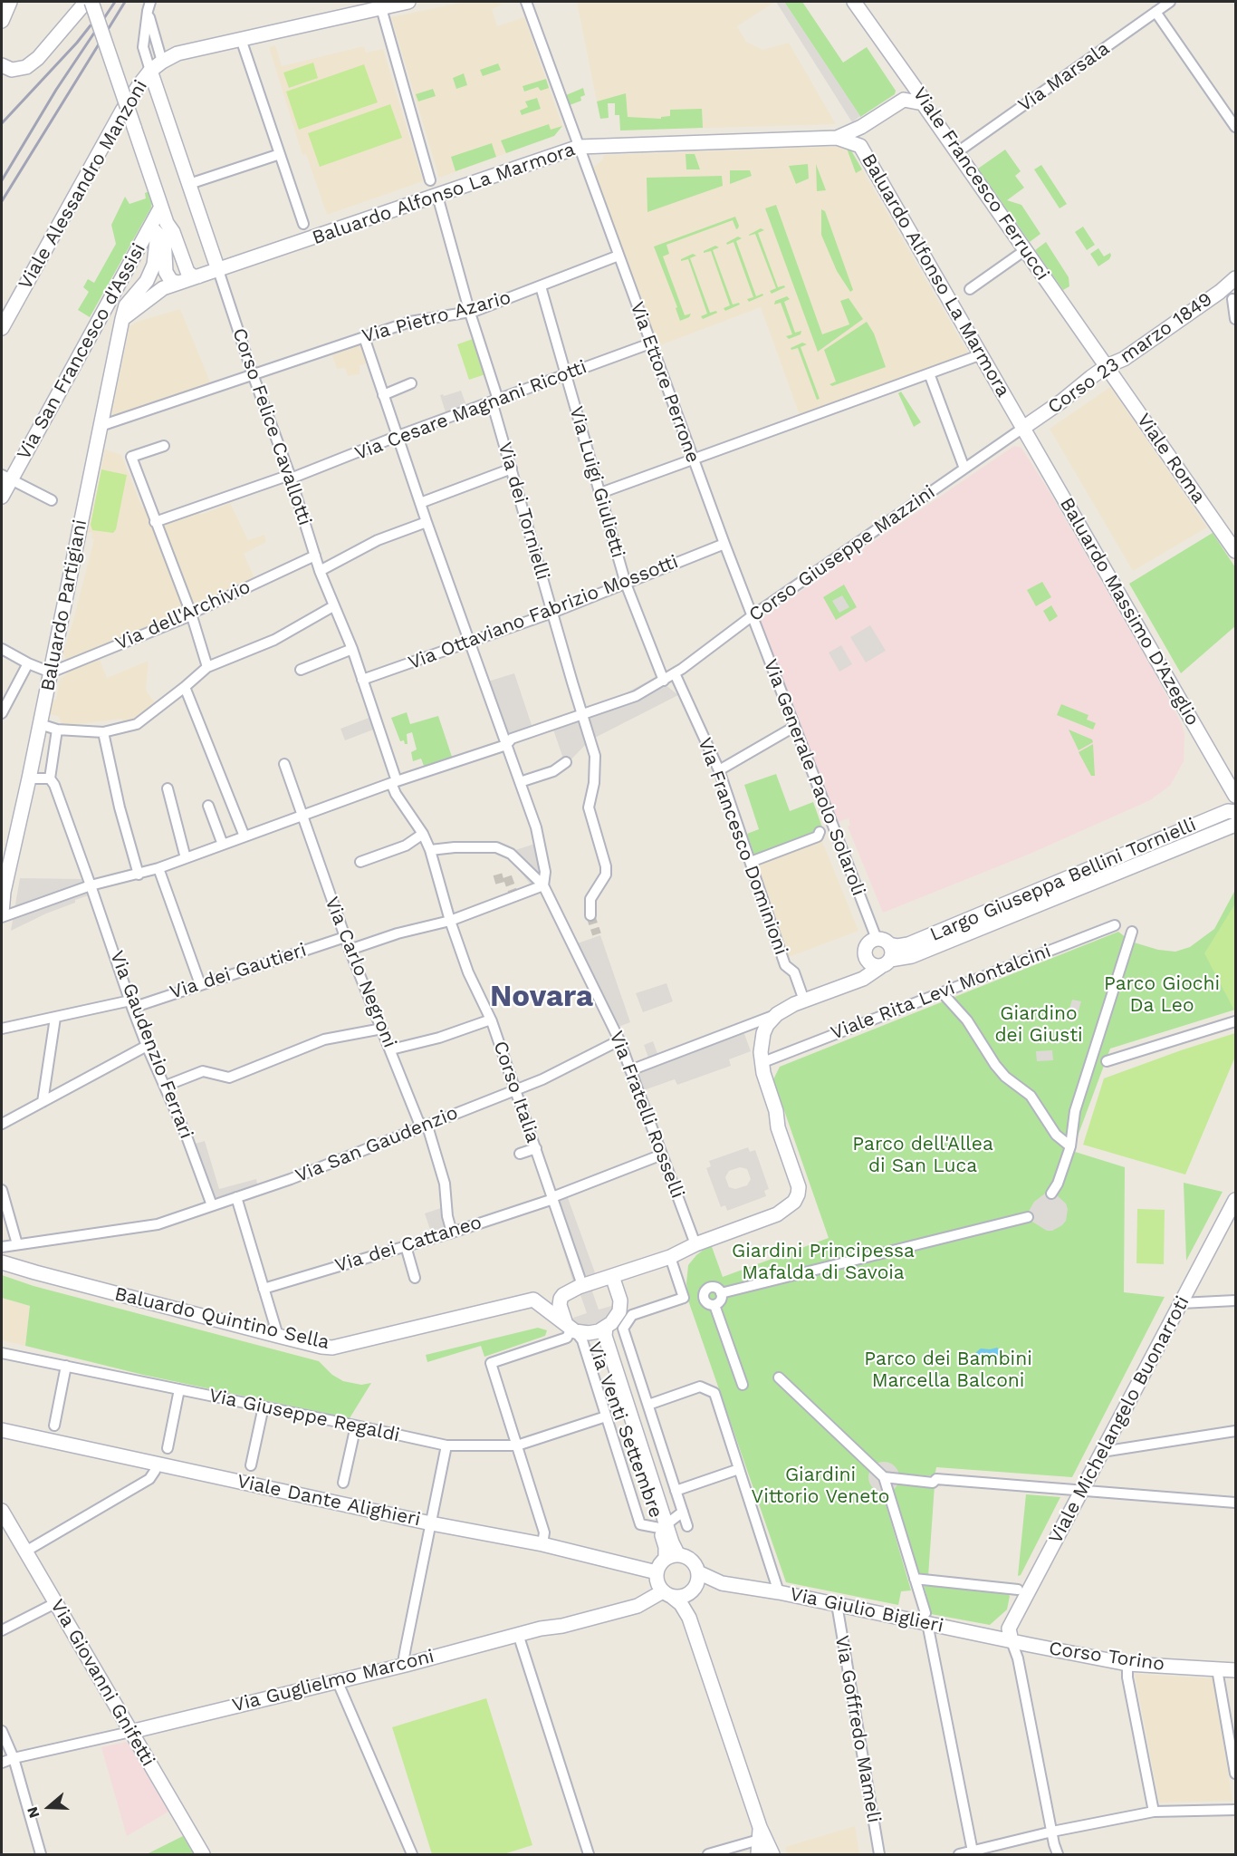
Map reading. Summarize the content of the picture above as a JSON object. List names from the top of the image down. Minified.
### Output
{"streets":{"street":["Via Marsala","Viale Francesco Ferrucci","Viale Alessandro Manzoni","Baluardo Alfonso La Marmora","Via Pietro Azario","Via San Francesco d'Assisi","Corso 23 marzo 1849","Via Ettore Perrone","Via Cesare Magnani Ricotti","Corso Felice Cavallotti","Viale Roma","Via Luigi Giulietti","Via dei Tornielli","Corso Giuseppe Mazzini","Baluardo Partigiani","Baluardo Massimo D'Azeglio","Via Ottaviano Fabrizio Mossotti","Via dell'Archivio","Via Generale Paolo Solaroli","Via Francesco Dominioni","Largo Giuseppa Bellini Tornielli","Via dei Gautieri","Via Carlo Negroni","Viale Rita Levi Montalcini","Via Gaudenzio Ferrari","Corso Italia","Via Fratelli Rosselli","Via San Gaudenzio","Via dei Cattaneo","Baluardo Quintino Sella","Via Giuseppe Regaldi","Viale Michelangelo Buonarroti","Via Venti Settembre","Viale Dante Alighieri","Via Giulio Biglieri","Corso Torino","Via Guglielmo Marconi","Via Giovanni Gnifetti","Via Goffredo Mameli"]},"crossings":[["Via Marsala","Viale Francesco Ferrucci"],["Viale Francesco Ferrucci","Baluardo Alfonso La Marmora"],["Viale Francesco Ferrucci","Corso 23 marzo 1849"],["Viale Francesco Ferrucci","Viale Roma"],["Viale Alessandro Manzoni","Corso Felice Cavallotti"],["Baluardo Alfonso La Marmora","Corso 23 marzo 1849"],["Baluardo Alfonso La Marmora","Via Ettore Perrone"],["Baluardo Alfonso La Marmora","Corso Felice Cavallotti"],["Baluardo Alfonso La Marmora","Via dei Tornielli"],["Baluardo Alfonso La Marmora","Corso Giuseppe Mazzini"],["Baluardo Alfonso La Marmora","Baluardo Massimo D'Azeglio"],["Via Pietro Azario","Via Ettore Perrone"],["Via Pietro Azario","Corso Felice Cavallotti"],["Via Pietro Azario","Via Luigi Giulietti"],["Via Pietro Azario","Via dei Tornielli"],["Via Pietro Azario","Baluardo Partigiani"],["Via Pietro Azario","Via Fratelli Rosselli"],["Via San Francesco d'Assisi","Baluardo Partigiani"],["Corso 23 marzo 1849","Viale Roma"],["Corso 23 marzo 1849","Corso Giuseppe Mazzini"],["Corso 23 marzo 1849","Baluardo Massimo D'Azeglio"],["Via Ettore Perrone","Via Cesare Magnani Ricotti"],["Via Ettore Perrone","Corso Giuseppe Mazzini"],["Via Ettore Perrone","Via Ottaviano Fabrizio Mossotti"],["Via Ettore Perrone","Via Generale Paolo Solaroli"],["Via Cesare Magnani Ricotti","Corso Felice Cavallotti"],["Via Cesare Magnani Ricotti","Via Luigi Giulietti"],["Via Cesare Magnani Ricotti","Via dei Tornielli"],["Via Cesare Magnani Ricotti","Via Fratelli Rosselli"],["Corso Felice Cavallotti","Via Ottaviano Fabrizio Mossotti"],["Corso Felice Cavallotti","Via dell'Archivio"],["Corso Felice Cavallotti","Corso Italia"],["Via Luigi Giulietti","Corso Giuseppe Mazzini"],["Via Luigi Giulietti","Via Ottaviano Fabrizio Mossotti"],["Via dei Tornielli","Corso Giuseppe Mazzini"],["Via dei Tornielli","Via Ottaviano Fabrizio Mossotti"],["Corso Giuseppe Mazzini","Baluardo Massimo D'Azeglio"],["Corso Giuseppe Mazzini","Via Generale Paolo Solaroli"],["Corso Giuseppe Mazzini","Via Francesco Dominioni"],["Corso Giuseppe Mazzini","Via Fratelli Rosselli"],["Baluardo Partigiani","Via dell'Archivio"],["Via Ottaviano Fabrizio Mossotti","Via Fratelli Rosselli"],["Via Generale Paolo Solaroli","Largo Giuseppa Bellini Tornielli"],["Via dei Gautieri","Via Carlo Negroni"],["Via dei Gautieri","Via Gaudenzio Ferrari"],["Via Carlo Negroni","Via San Gaudenzio"],["Via Carlo Negroni","Via dei Cattaneo"],["Via Gaudenzio Ferrari","Via San Gaudenzio"],["Corso Italia","Via San Gaudenzio"],["Corso Italia","Via dei Cattaneo"],["Corso Italia","Baluardo Quintino Sella"],["Corso Italia","Via Venti Settembre"],["Via Fratelli Rosselli","Via San Gaudenzio"],["Via Fratelli Rosselli","Via dei Cattaneo"],["Baluardo Quintino Sella","Via Venti Settembre"],["Via Giuseppe Regaldi","Via Venti Settembre"],["Viale Michelangelo Buonarroti","Via Giulio Biglieri"],["Viale Michelangelo Buonarroti","Corso Torino"],["Via Venti Settembre","Viale Dante Alighieri"],["Via Venti Settembre","Via Giulio Biglieri"],["Via Venti Settembre","Via Guglielmo Marconi"],["Viale Dante Alighieri","Via Giulio Biglieri"],["Viale Dante Alighieri","Via Guglielmo Marconi"],["Via Giulio Biglieri","Corso Torino"],["Via Giulio Biglieri","Via Guglielmo Marconi"],["Via Giulio Biglieri","Via Goffredo Mameli"],["Via Guglielmo Marconi","Via Giovanni Gnifetti"]],"districts":["Novara"],"parks":["Parco Giochi Da Leo","Giardino dei Giusti","Parco dell'Allea di San Luca","Giardini Principessa Mafalda di Savoia","Parco dei Bambini Marcella Balconi","Giardini Vittorio Veneto"],"north":"left"}
